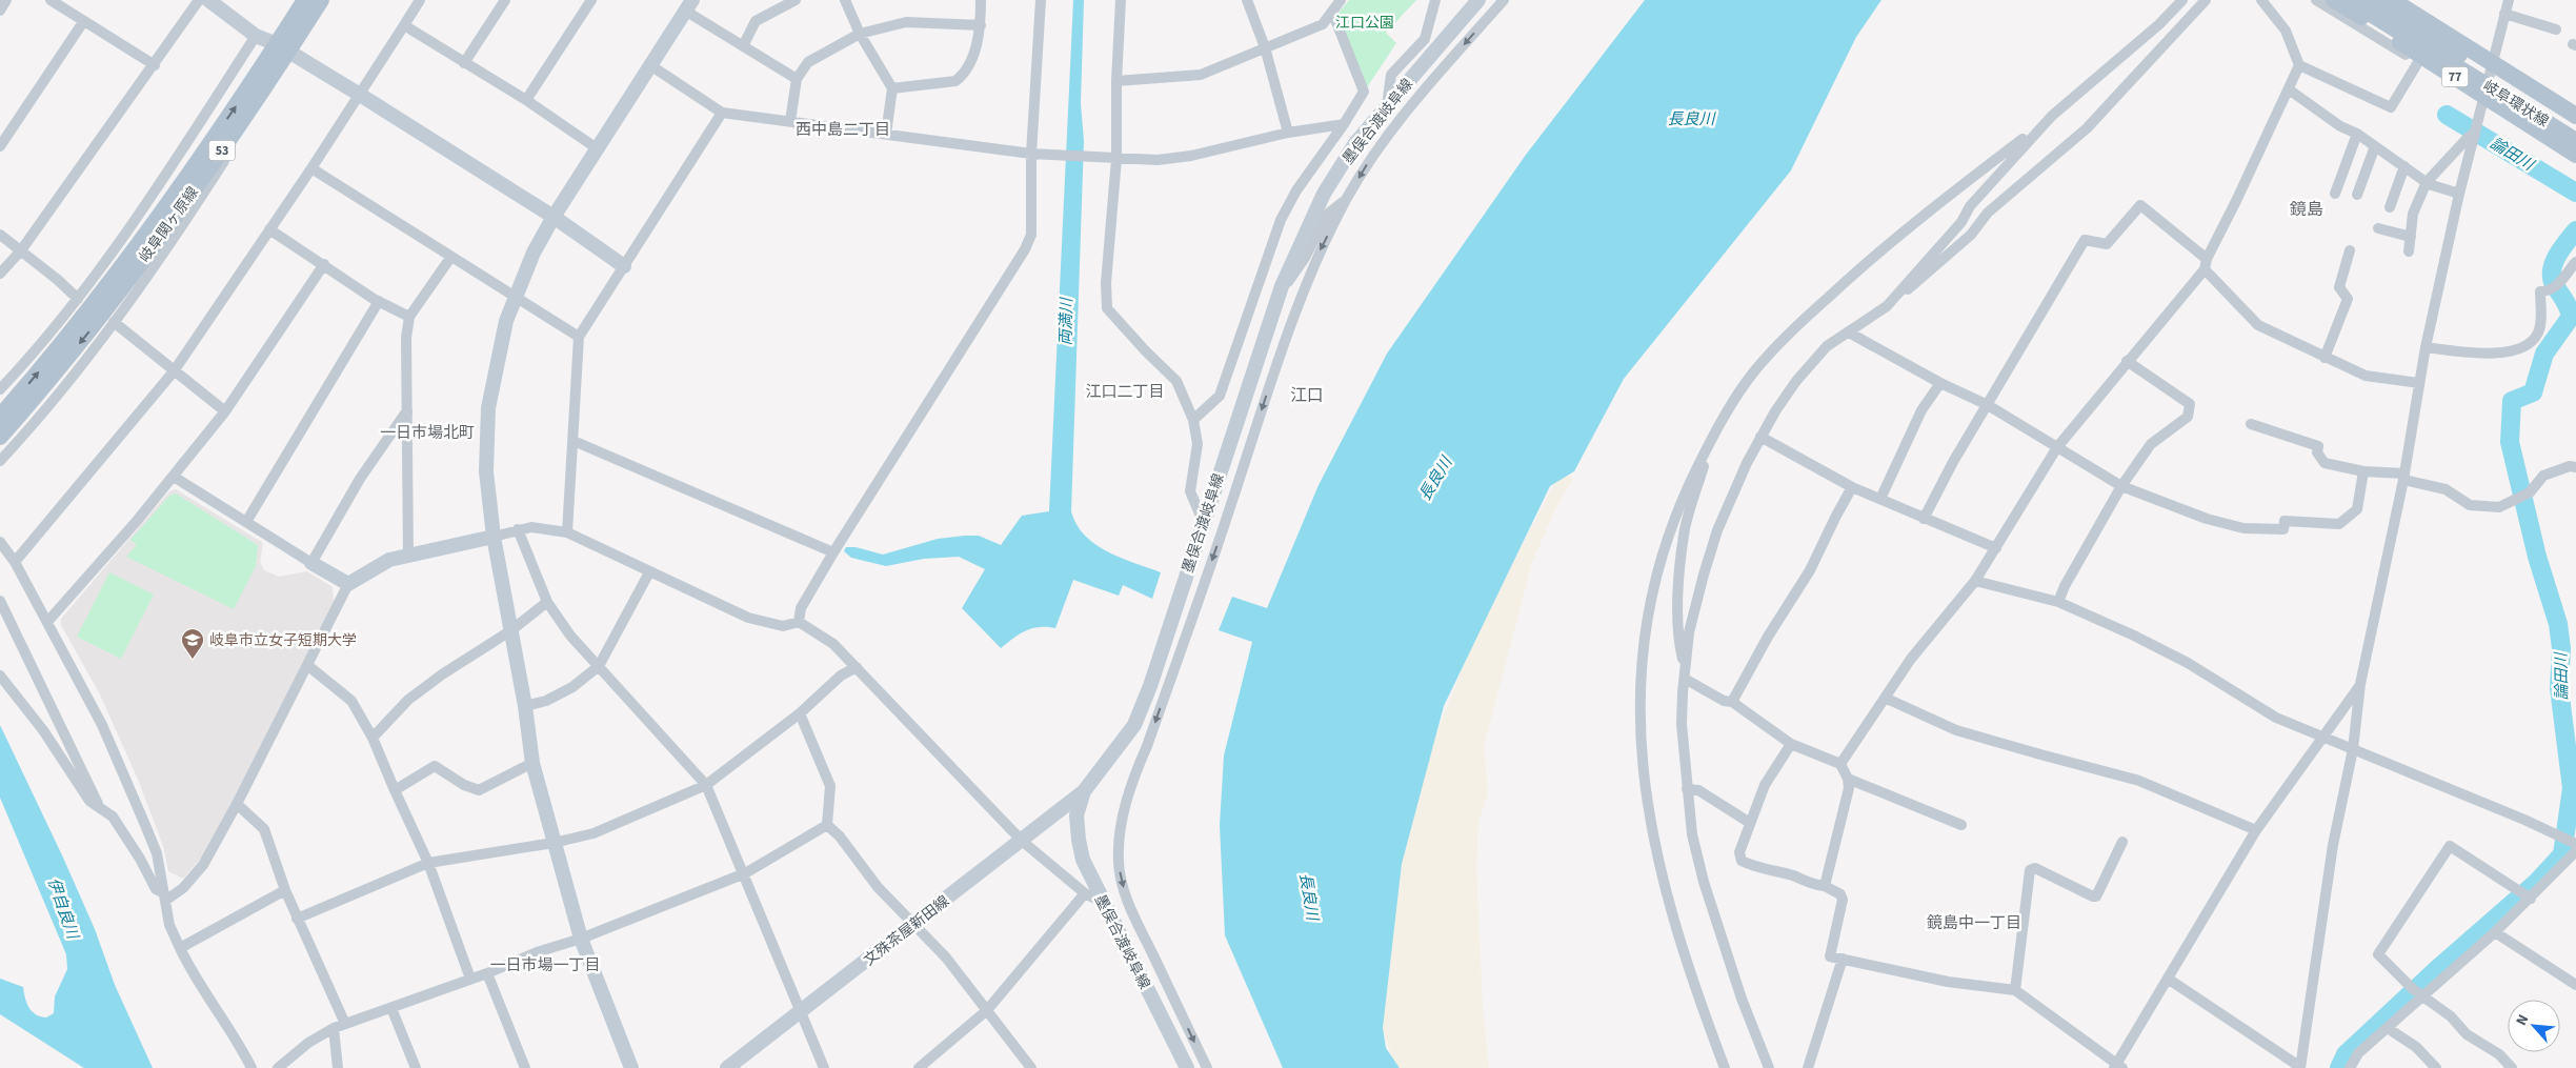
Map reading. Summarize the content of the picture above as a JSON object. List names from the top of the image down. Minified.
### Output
{"streets":{"main road":["77","岐阜環状線","53","岐阜関ヶ原線"],"street":["墨俣合渡岐阜線","文殊茶屋新田線"]},"crossings":[["墨俣合渡岐阜線","文殊茶屋新田線"]],"districts":["西中島二丁目","鏡島","江口二丁目","江口","一日市場北町","鏡島中一丁目","一日市場一丁目"],"water":["長良川","論田川","両満川","伊自良川"],"parks":["江口公園"],"places":{"school or university":["岐阜市立女子短期大学"]},"north":"top left"}
